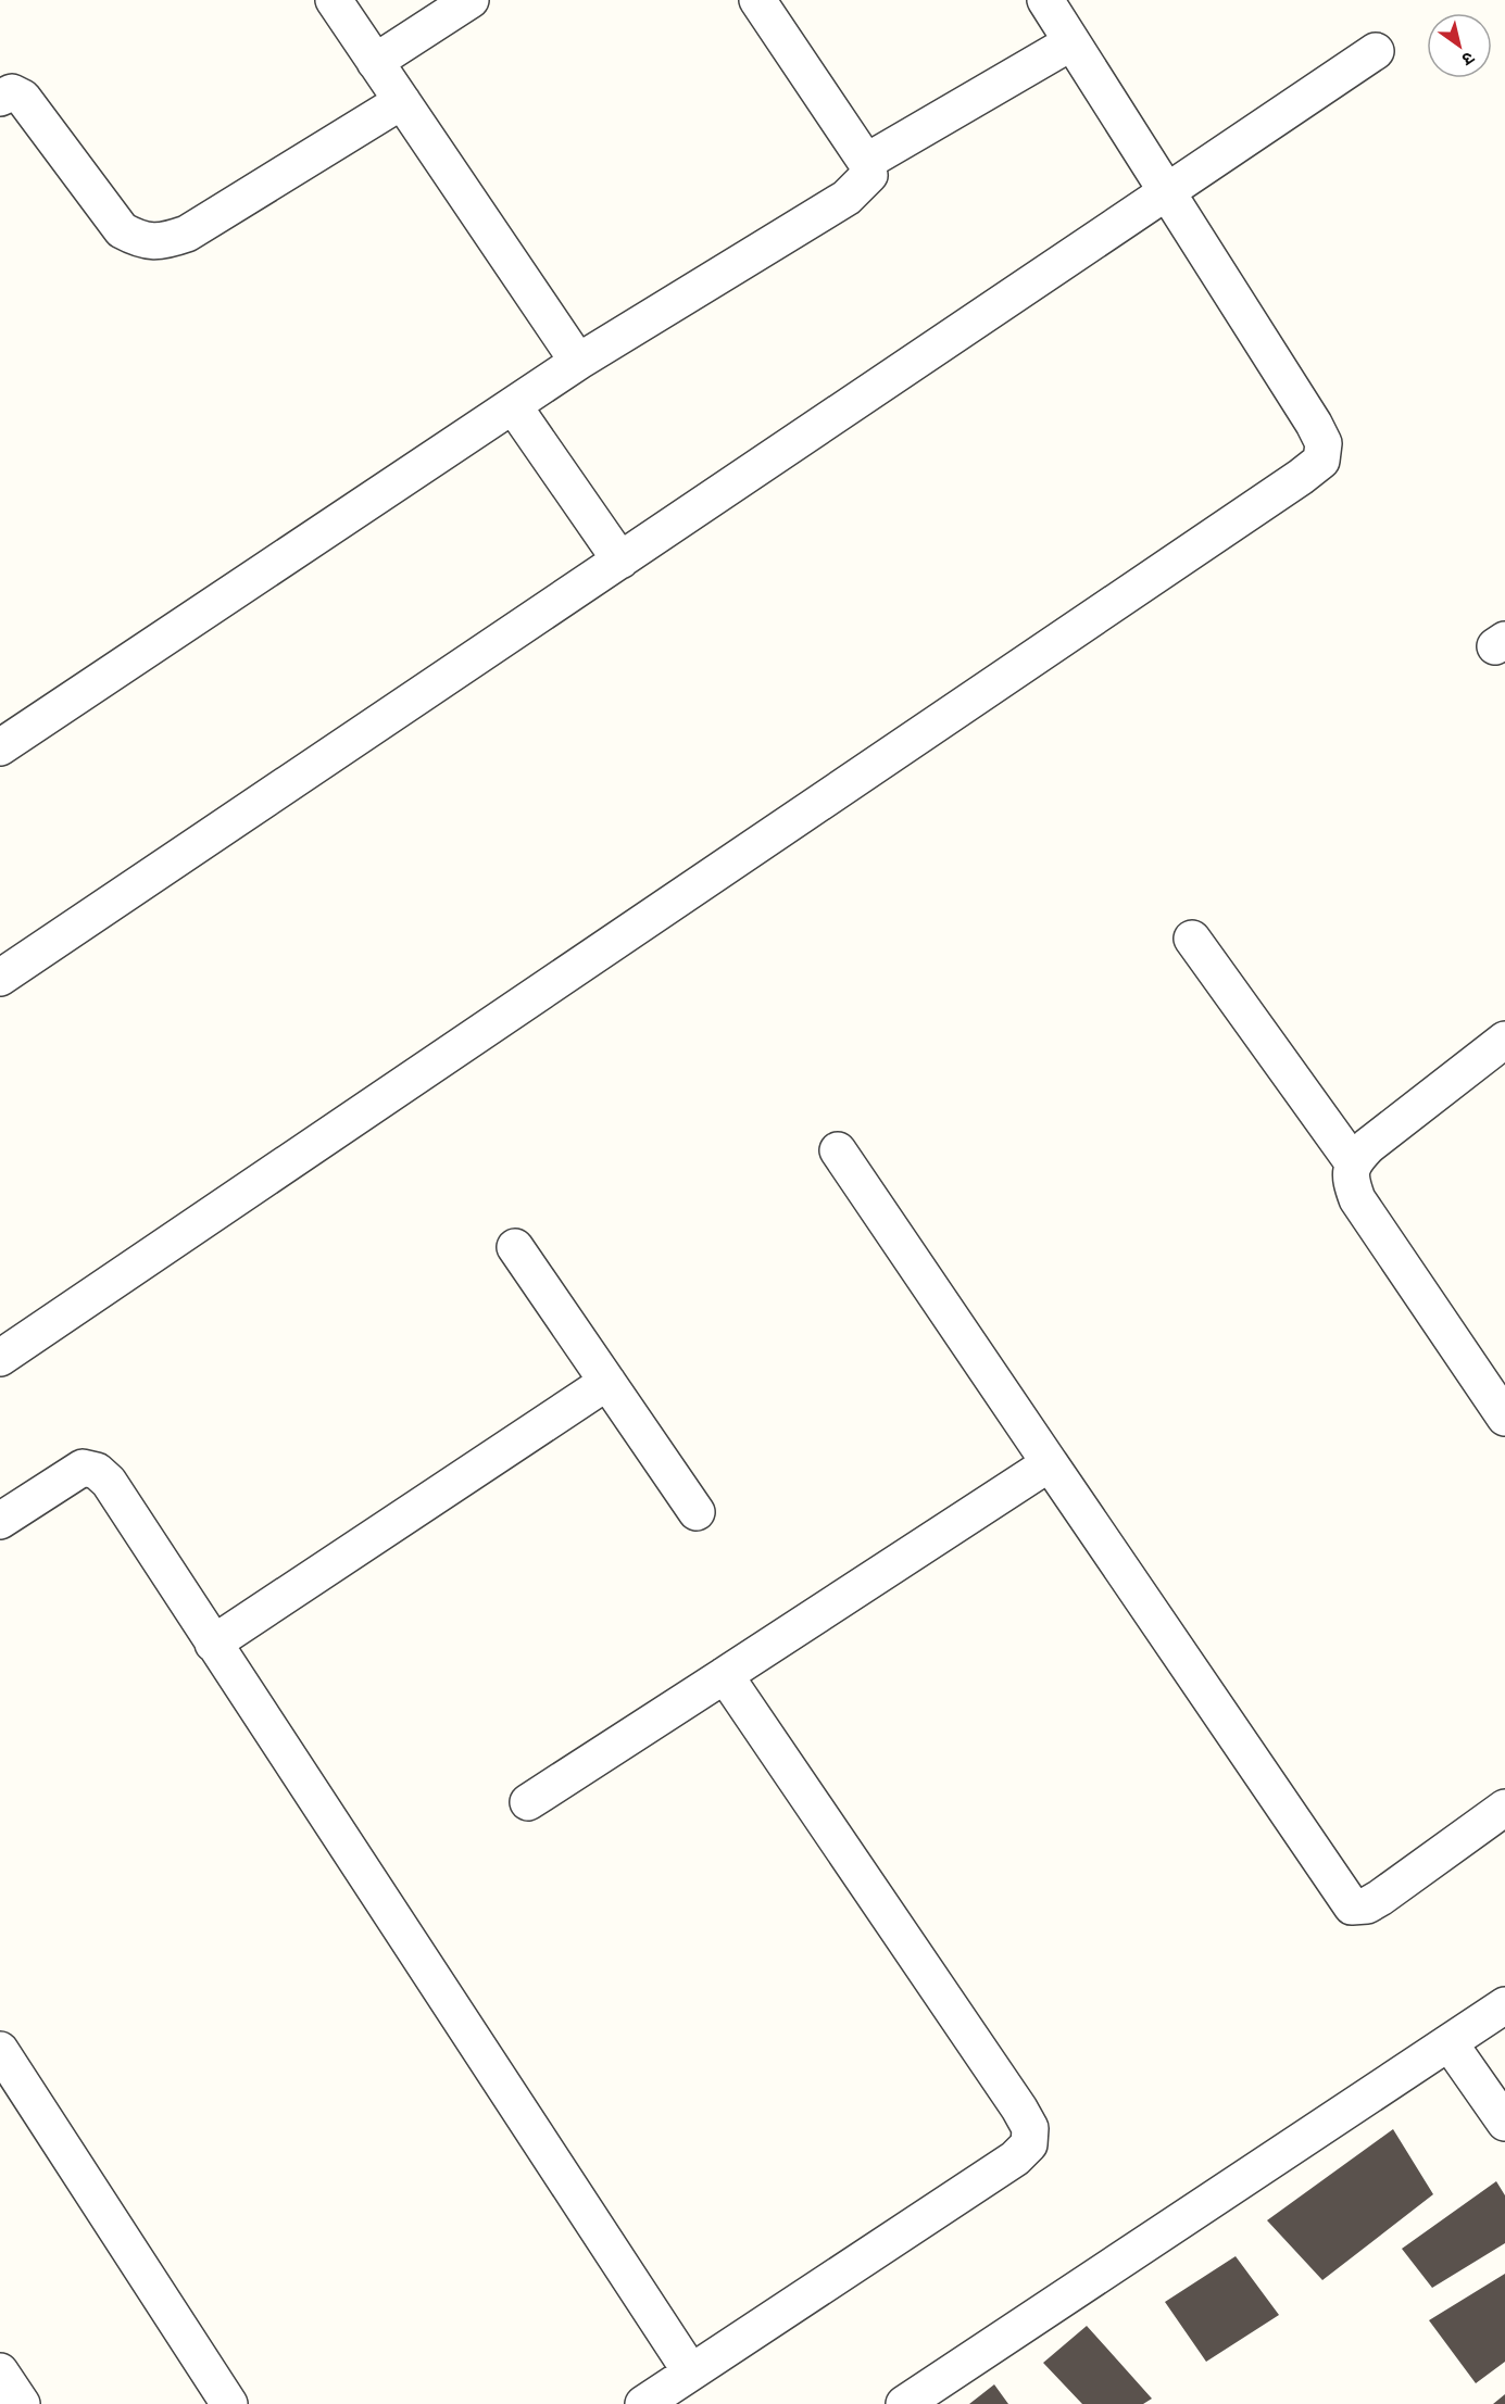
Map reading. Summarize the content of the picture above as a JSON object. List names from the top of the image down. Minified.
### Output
{"north":"bottom right"}
